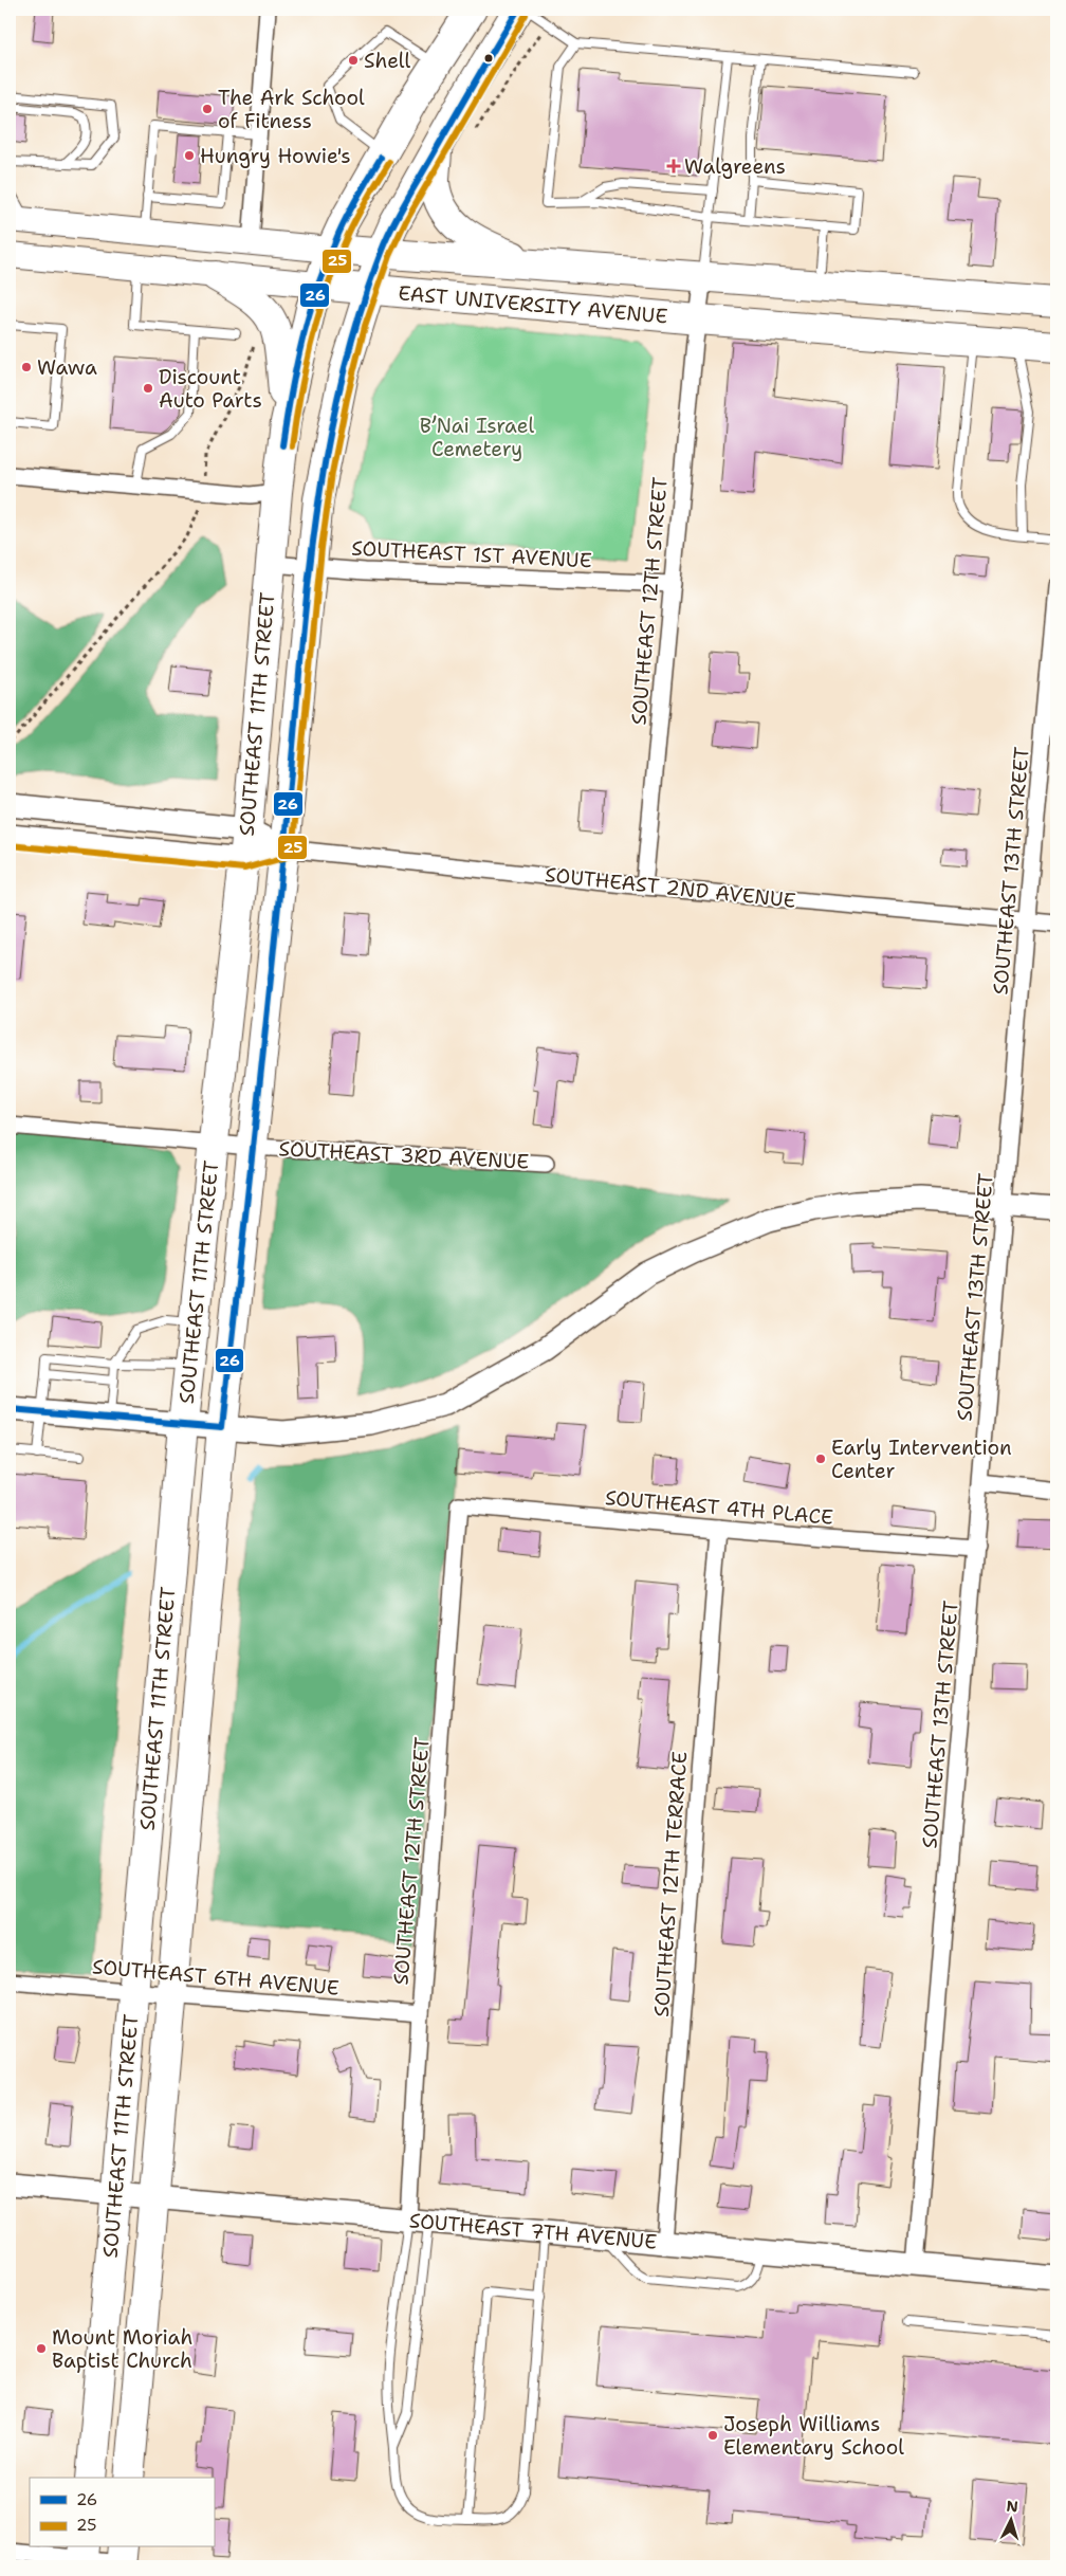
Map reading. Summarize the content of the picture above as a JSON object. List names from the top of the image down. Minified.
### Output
{"streets":{"highway":["EAST UNIVERSITY AVENUE","SOUTHEAST 11TH STREET"],"street":["SOUTHEAST 1ST AVENUE","SOUTHEAST 12TH STREET","SOUTHEAST 13TH STREET","SOUTHEAST 2ND AVENUE","SOUTHEAST 3RD AVENUE","SOUTHEAST 4TH PLACE","SOUTHEAST 12TH TERRACE","SOUTHEAST 6TH AVENUE","SOUTHEAST 7TH AVENUE"]},"crossings":[["EAST UNIVERSITY AVENUE","SOUTHEAST 12TH STREET"],["EAST UNIVERSITY AVENUE","SOUTHEAST 11TH STREET"],["SOUTHEAST 1ST AVENUE","SOUTHEAST 12TH STREET"],["SOUTHEAST 1ST AVENUE","SOUTHEAST 11TH STREET"],["SOUTHEAST 12TH STREET","SOUTHEAST 2ND AVENUE"],["SOUTHEAST 12TH STREET","SOUTHEAST 4TH PLACE"],["SOUTHEAST 12TH STREET","SOUTHEAST 6TH AVENUE"],["SOUTHEAST 12TH STREET","SOUTHEAST 7TH AVENUE"],["SOUTHEAST 11TH STREET","SOUTHEAST 2ND AVENUE"],["SOUTHEAST 11TH STREET","SOUTHEAST 3RD AVENUE"],["SOUTHEAST 11TH STREET","SOUTHEAST 6TH AVENUE"],["SOUTHEAST 11TH STREET","SOUTHEAST 7TH AVENUE"],["SOUTHEAST 13TH STREET","SOUTHEAST 2ND AVENUE"],["SOUTHEAST 13TH STREET","SOUTHEAST 4TH PLACE"],["SOUTHEAST 13TH STREET","SOUTHEAST 7TH AVENUE"],["SOUTHEAST 4TH PLACE","SOUTHEAST 12TH TERRACE"],["SOUTHEAST 12TH TERRACE","SOUTHEAST 7TH AVENUE"]],"parks":["B’Nai Israel Cemetery"],"places":{"other":["Shell","The Ark School of Fitness","Hungry Howie's","Wawa","Discount Auto Parts","Early Intervention Center","Mount Moriah Baptist Church","Joseph Williams Elementary School"],"health":["Walgreens"]},"lines":["transit line 26","transit line 25"],"legend":["26","25"],"north":"top"}
